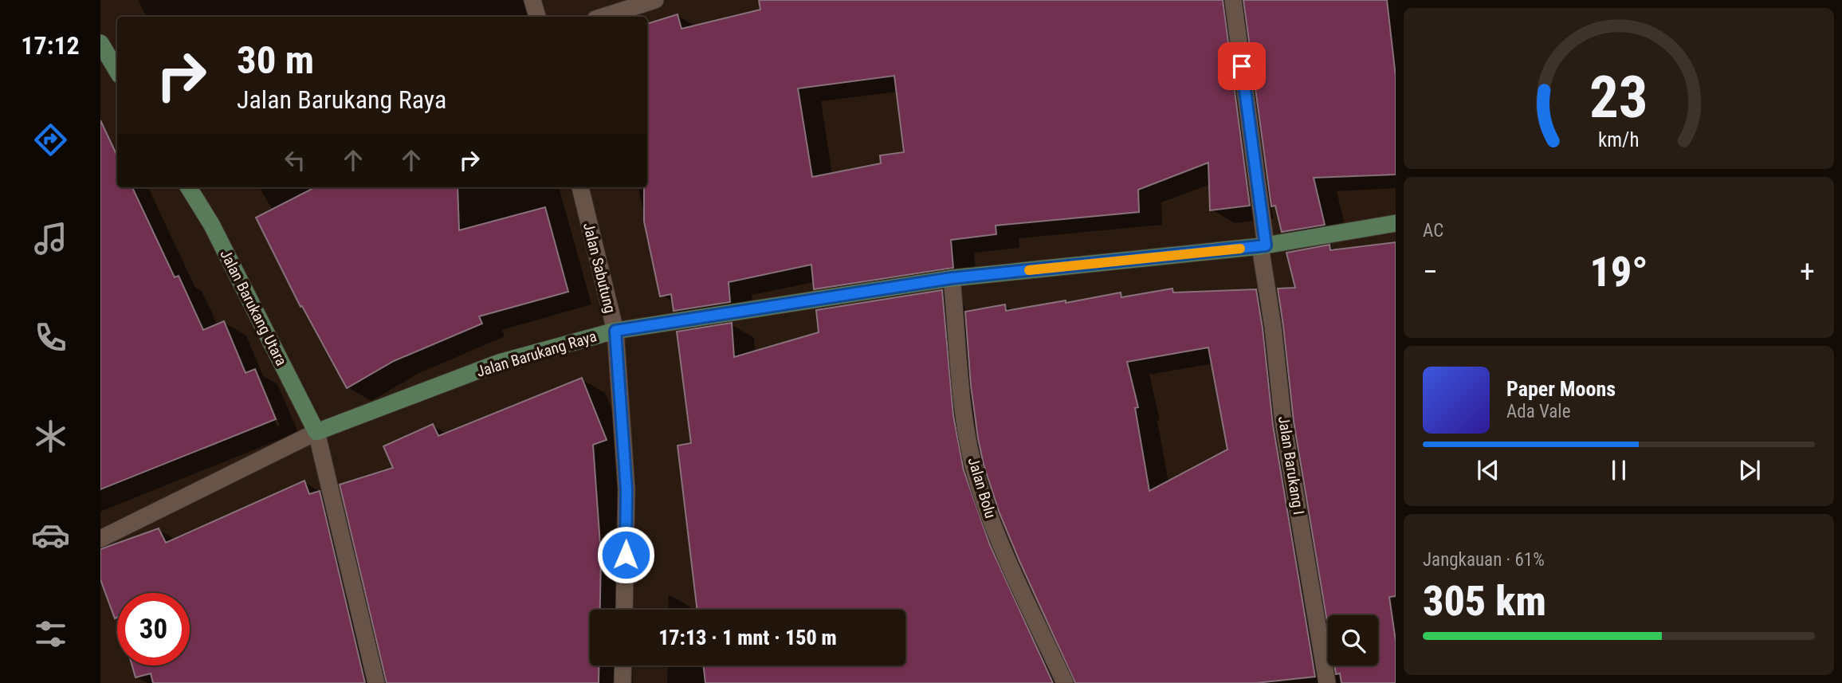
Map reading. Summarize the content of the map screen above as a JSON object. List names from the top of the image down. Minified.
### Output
{"streets":{"street":["Jalan Sabutung","Jalan Barukang Utara","Jalan Barukang Raya","Jalan Barukang I","Jalan Bolu"]},"crossings":[["Jalan Sabutung","Jalan Barukang Raya"],["Jalan Barukang Utara","Jalan Barukang Raya"],["Jalan Barukang Raya","Jalan Barukang I"],["Jalan Barukang Raya","Jalan Bolu"]],"page":{"tabs":"17:12","turn":["30 m","Jalan Barukang Raya"],"tile":["AC",["Jangkauan · 61%","305 km"]],"heat":["−","19°","+"],"song":["Paper Moons","Ada Vale"],"limit":"30","trip":"17:13 · 1 mnt · 150 m","gauge":["23","km/h"]}}
